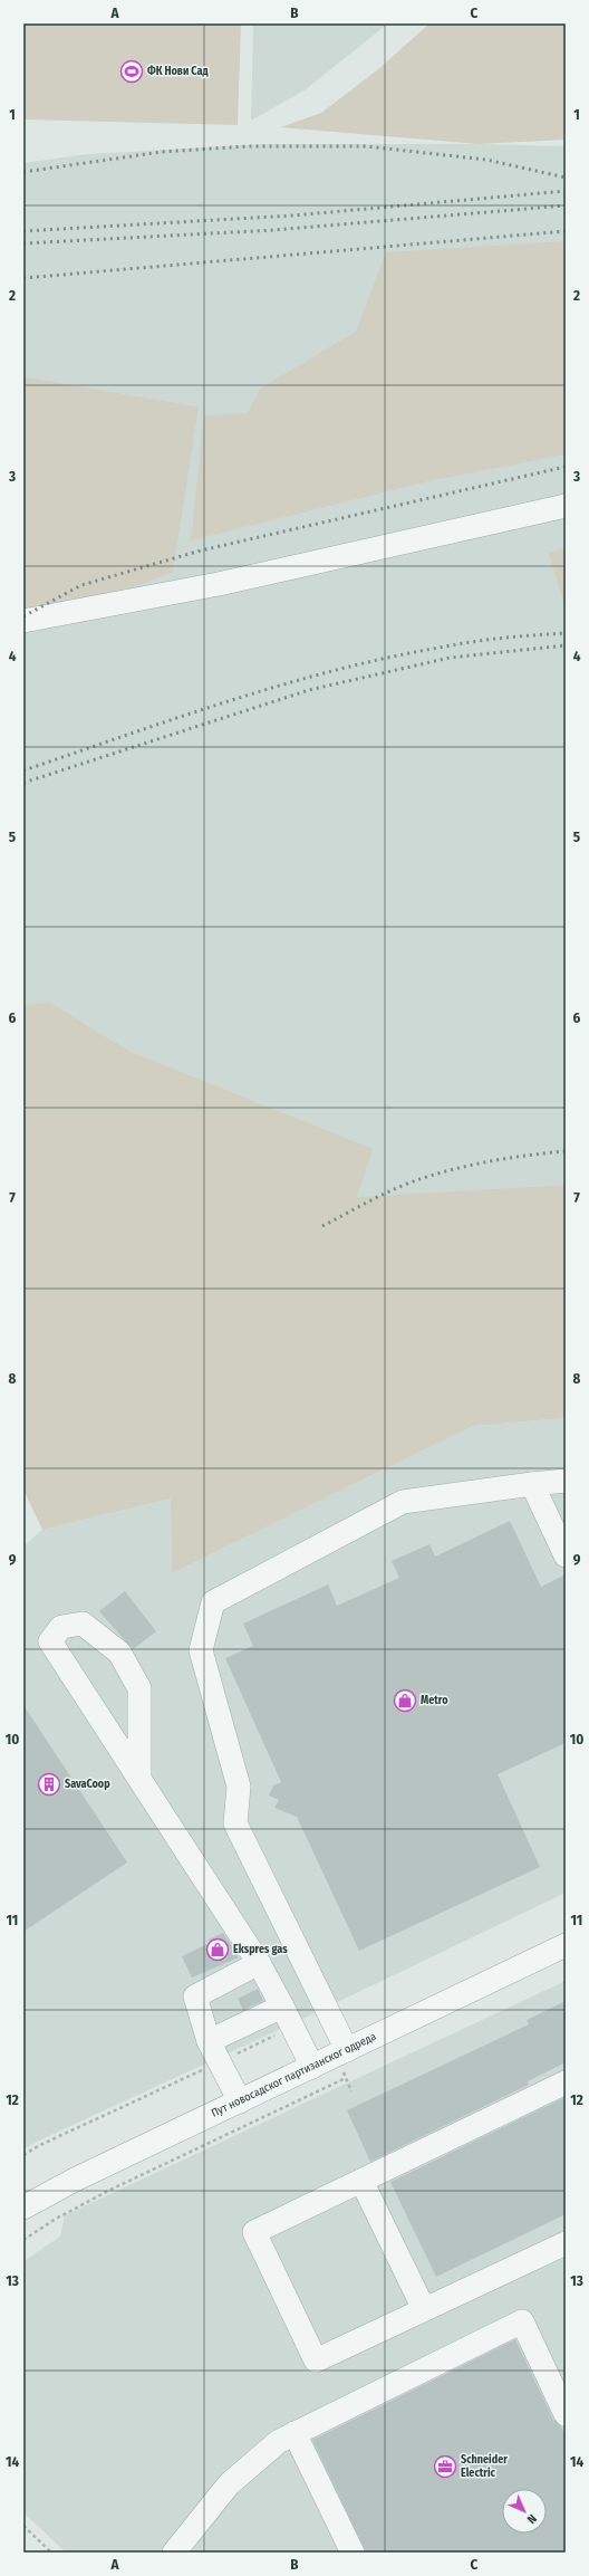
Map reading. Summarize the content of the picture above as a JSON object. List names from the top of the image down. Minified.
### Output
{"streets":{"street":["Пут новосадског партизанског одреда"]},"places":{"sports":["ФК Нови Сад"],"shop":["Metro","Ekspres gas"],"building":["SavaCoop"],"office":["Schneider Electric"]},"north":"bottom right","grid":{"columns":["A","B","C"],"rows":["1","2","3","4","5","6","7","8","9","10","11","12","13","14"]}}
